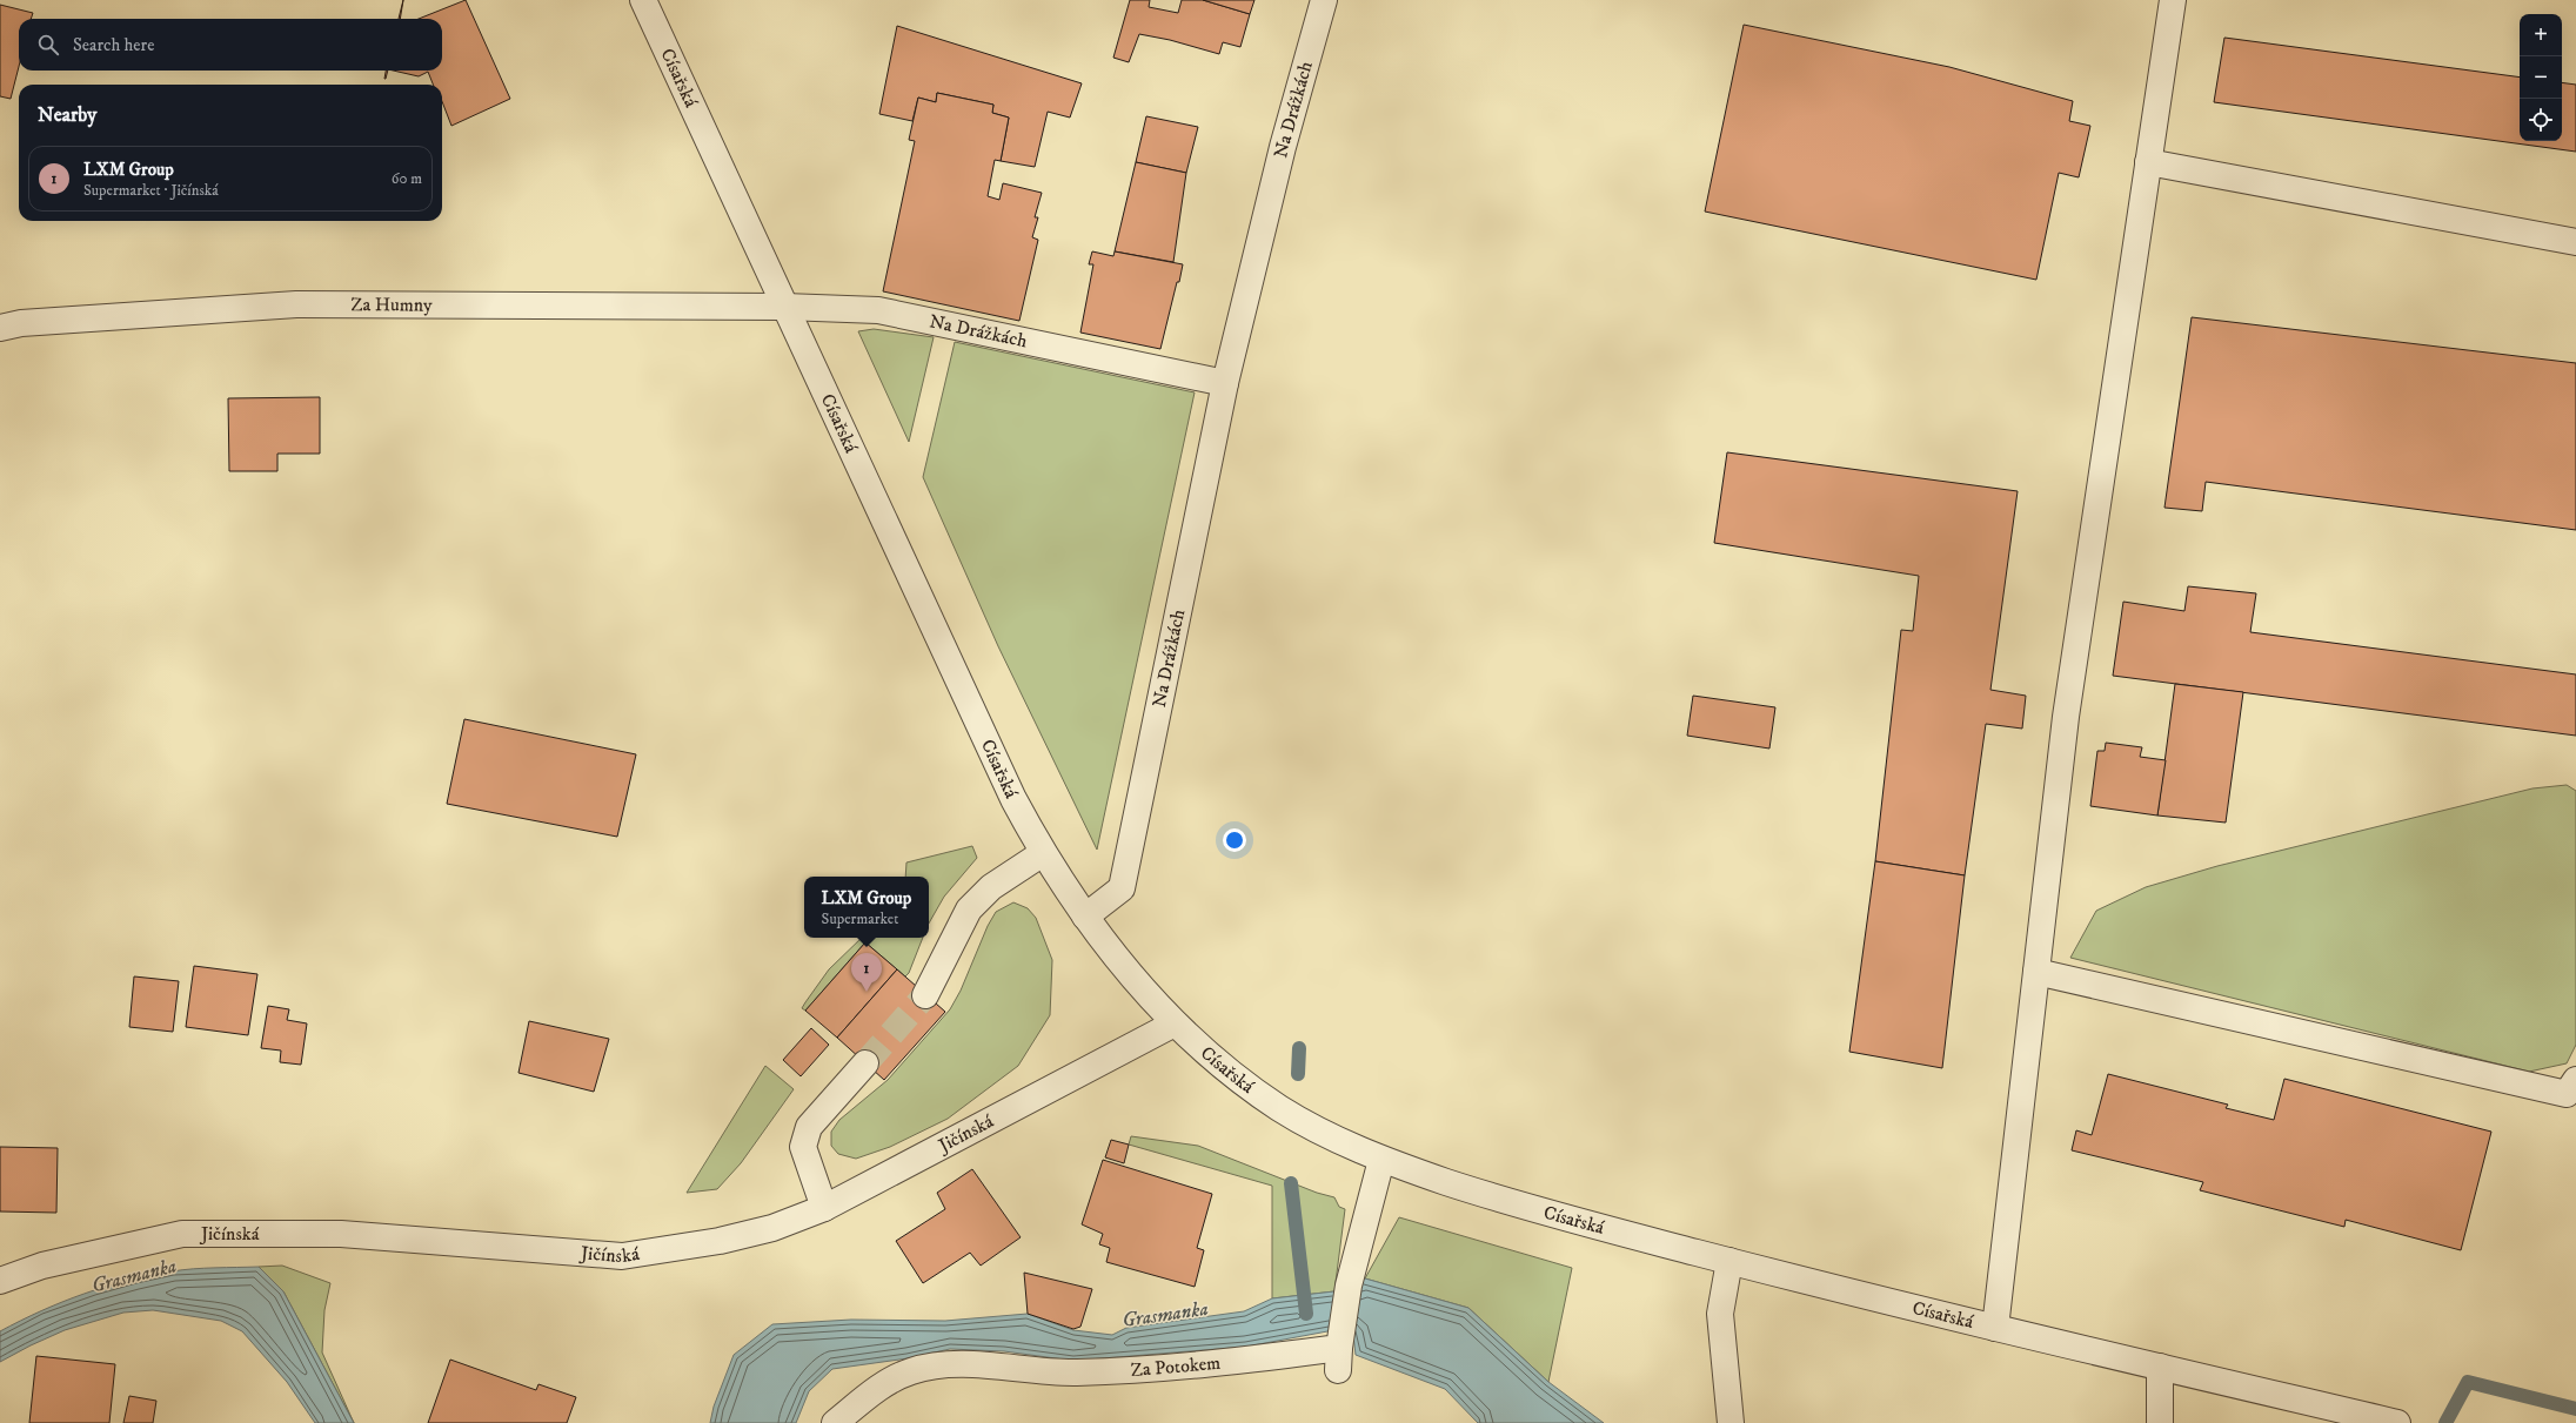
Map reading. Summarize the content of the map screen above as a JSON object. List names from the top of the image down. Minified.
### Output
{"streets":{"street":["Císařská","Na Drážkách","Za Humny","Jičínská","Za Potokem"]},"crossings":[["Císařská","Na Drážkách"],["Císařská","Za Humny"],["Císařská","Jičínská"],["Císařská","Za Potokem"],["Na Drážkách","Za Humny"]],"water":["Grasmanka"],"page":{"map_buttons":["+","−"],"search":"Search here","heading":"Nearby","list":[{"mark":"1","name":"LXM Group","note":"Supermarket · Jičínská","value":"60 m"}],"popup":["LXM Group","Supermarket"],"pins":"1"}}
